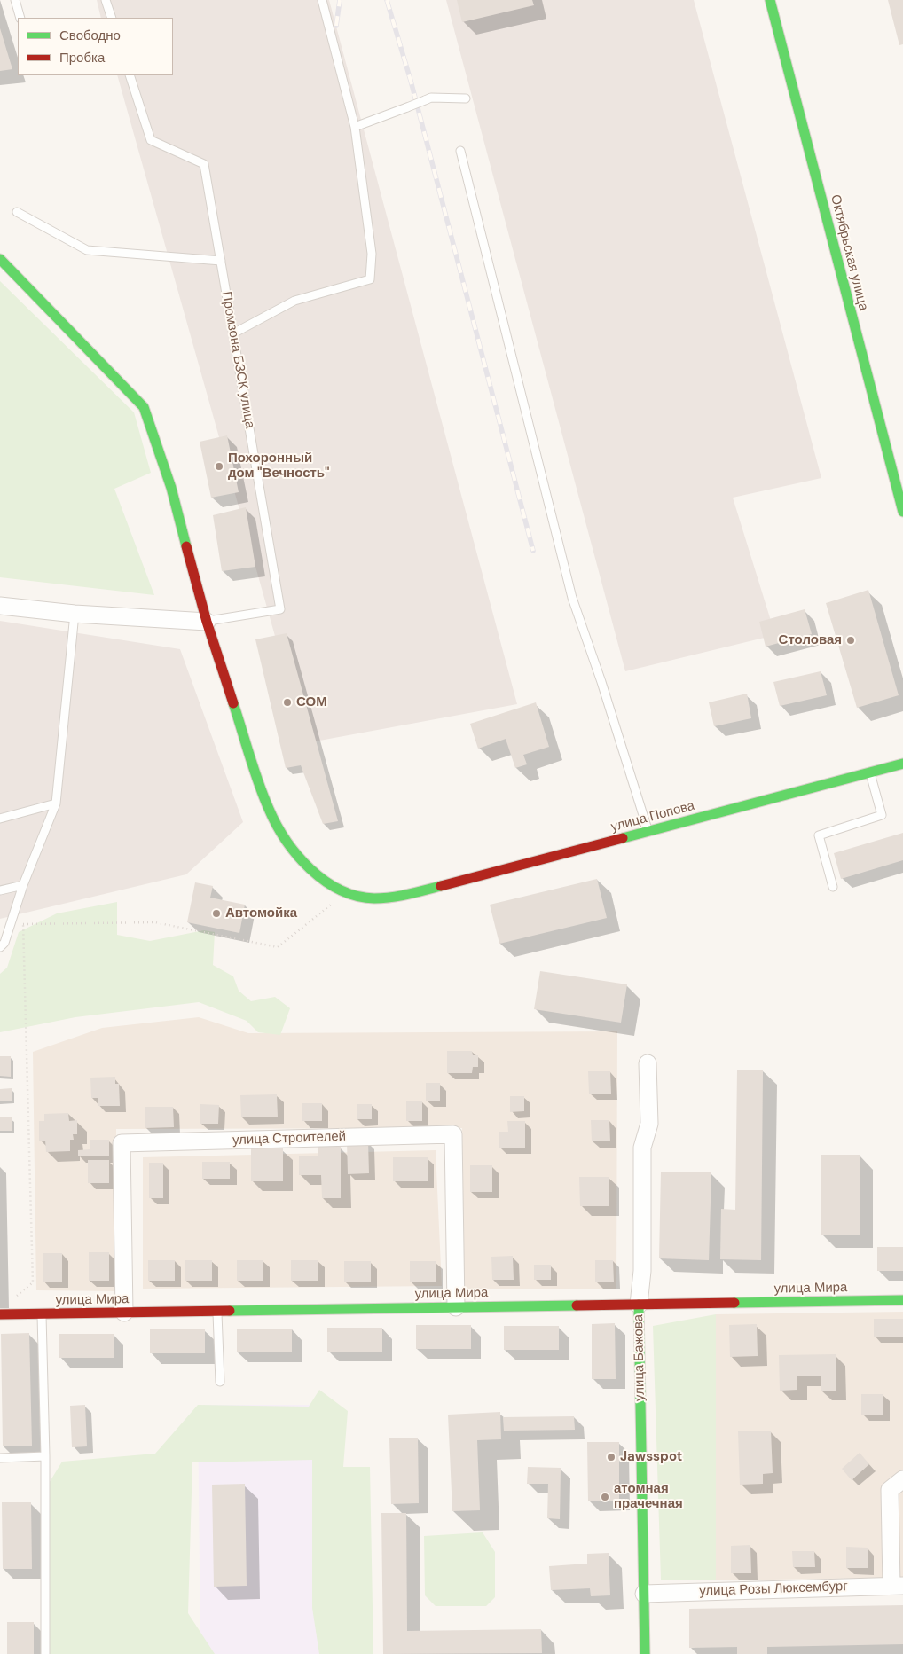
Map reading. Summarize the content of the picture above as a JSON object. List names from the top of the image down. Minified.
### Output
{"streets":{"street":["Октябрьская улица","улица Попова","улица Строителей","улица Мира","улица Бажова","улица Розы Люксембург"],"lane":["Промзона БЗСК улица"]},"crossings":[["улица Строителей","улица Мира"],["улица Мира","улица Бажова"],["улица Бажова","улица Розы Люксембург"]],"places":["Похоронный дом \"Вечность\"","Столовая","СОМ","Автомойка","Jawsspot","атомная прачечная"],"legend":["Свободно","Пробка"]}
